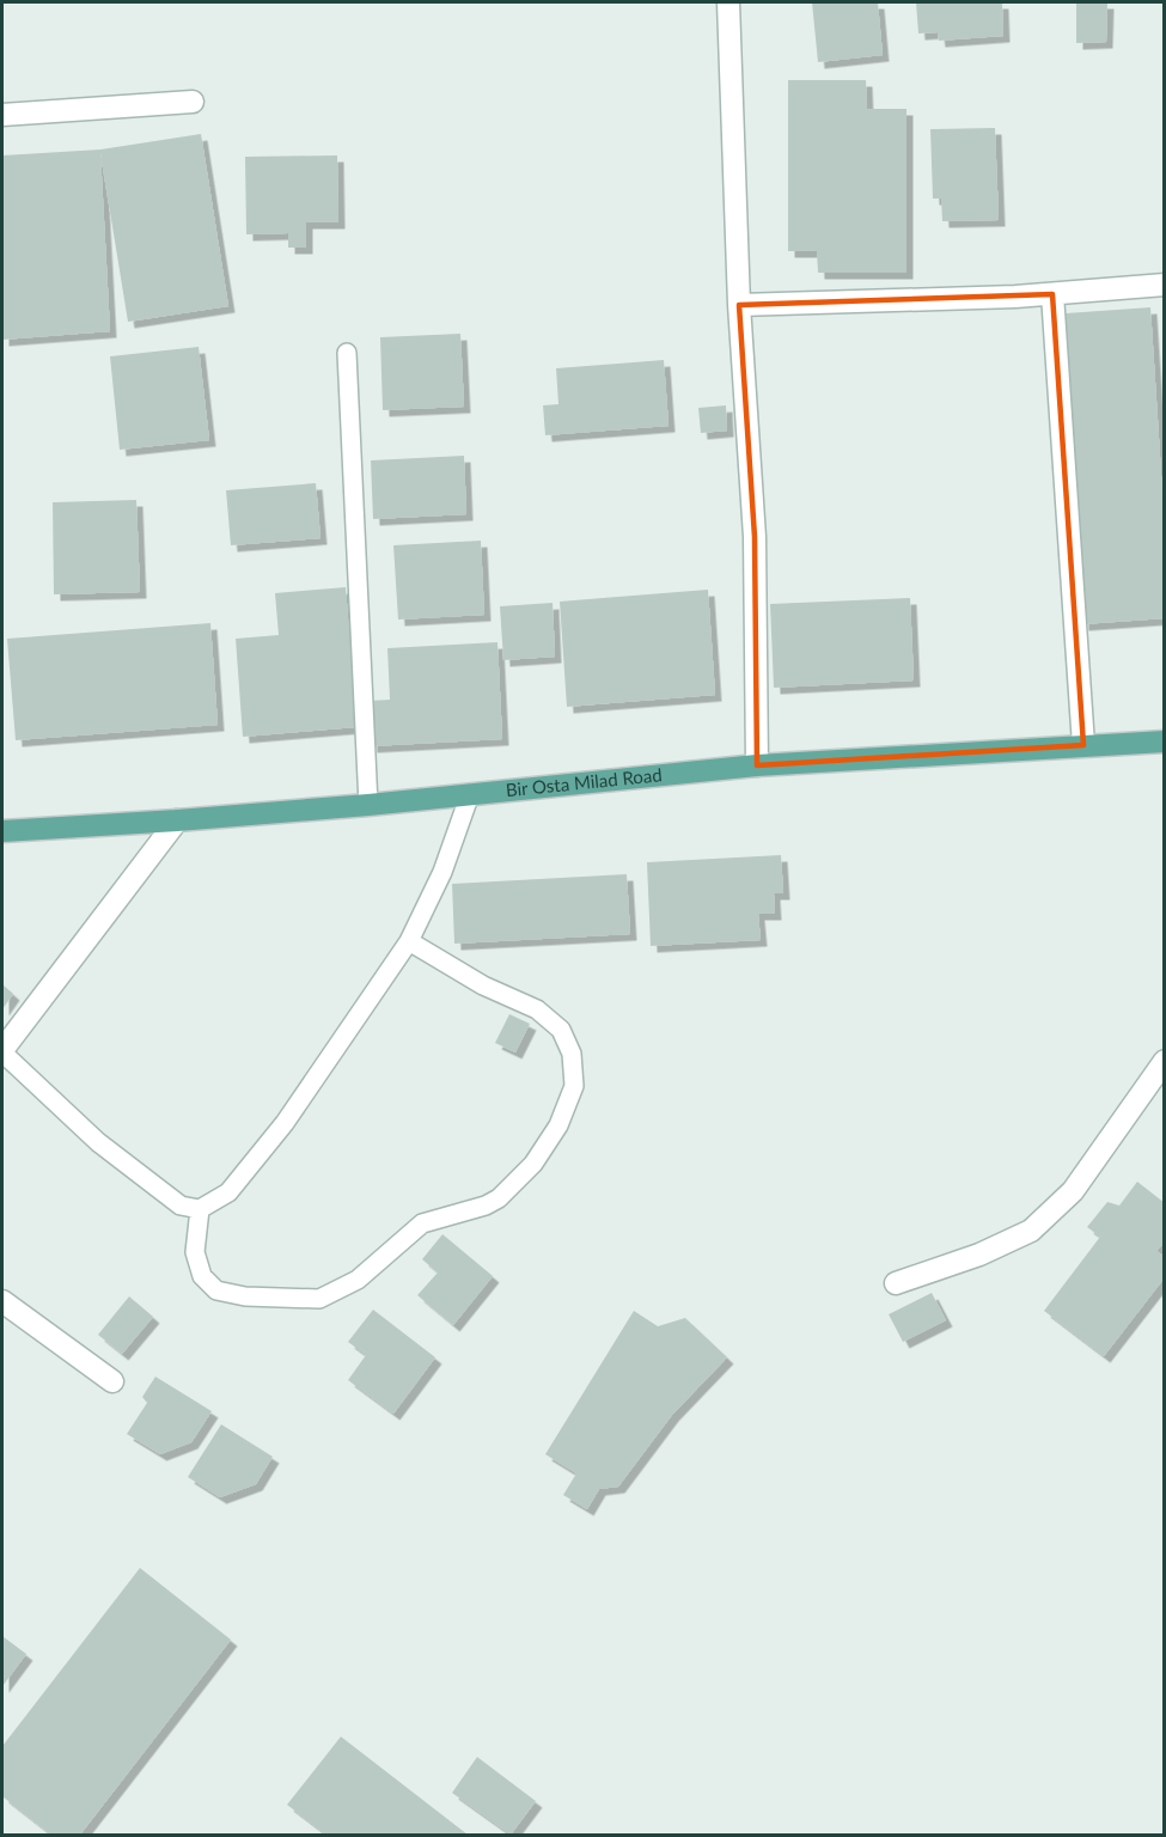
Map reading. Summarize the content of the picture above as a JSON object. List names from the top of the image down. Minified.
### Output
{"streets":{"main road":["Bir Osta Milad Road"]}}
